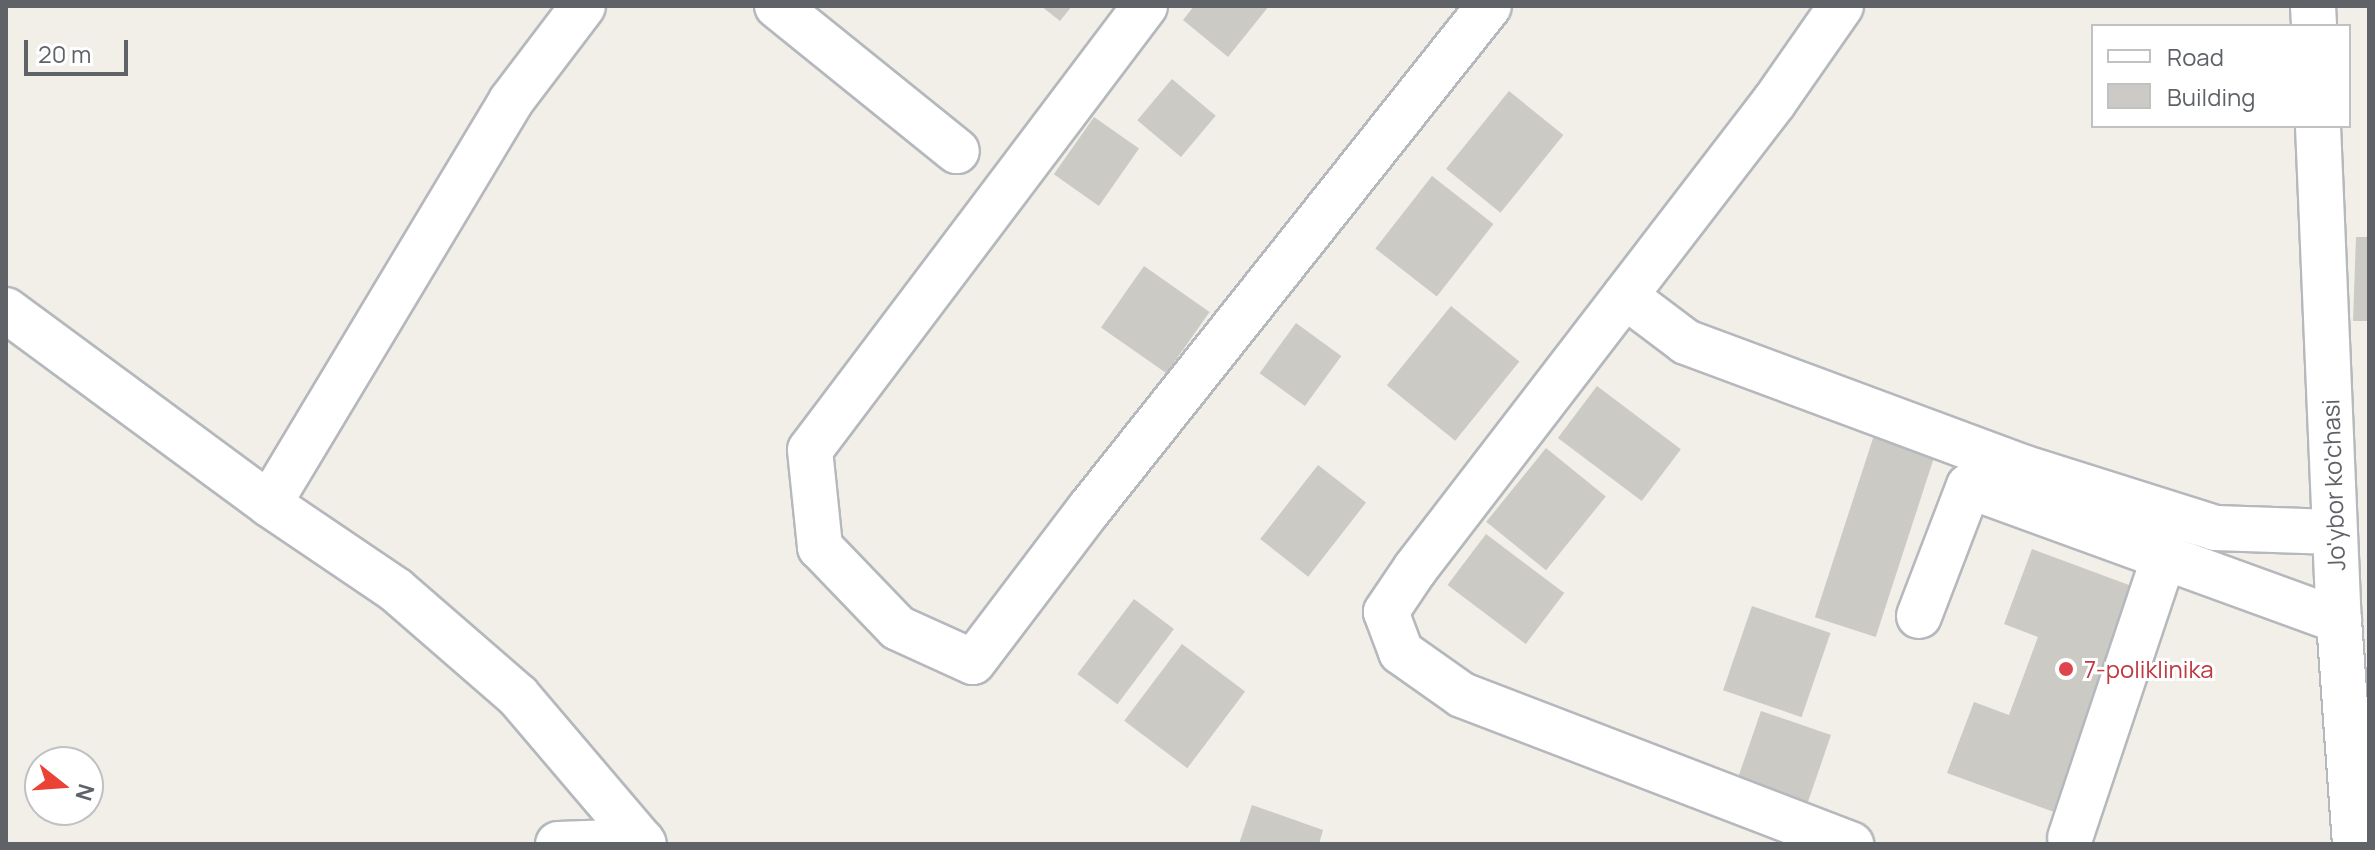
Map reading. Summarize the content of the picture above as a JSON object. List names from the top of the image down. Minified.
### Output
{"streets":{"street":["Jo'ybor ko'chasi"]},"places":["7-poliklinika"],"legend":["Road","Building"],"scale_bar":"20 m","north":"right"}
